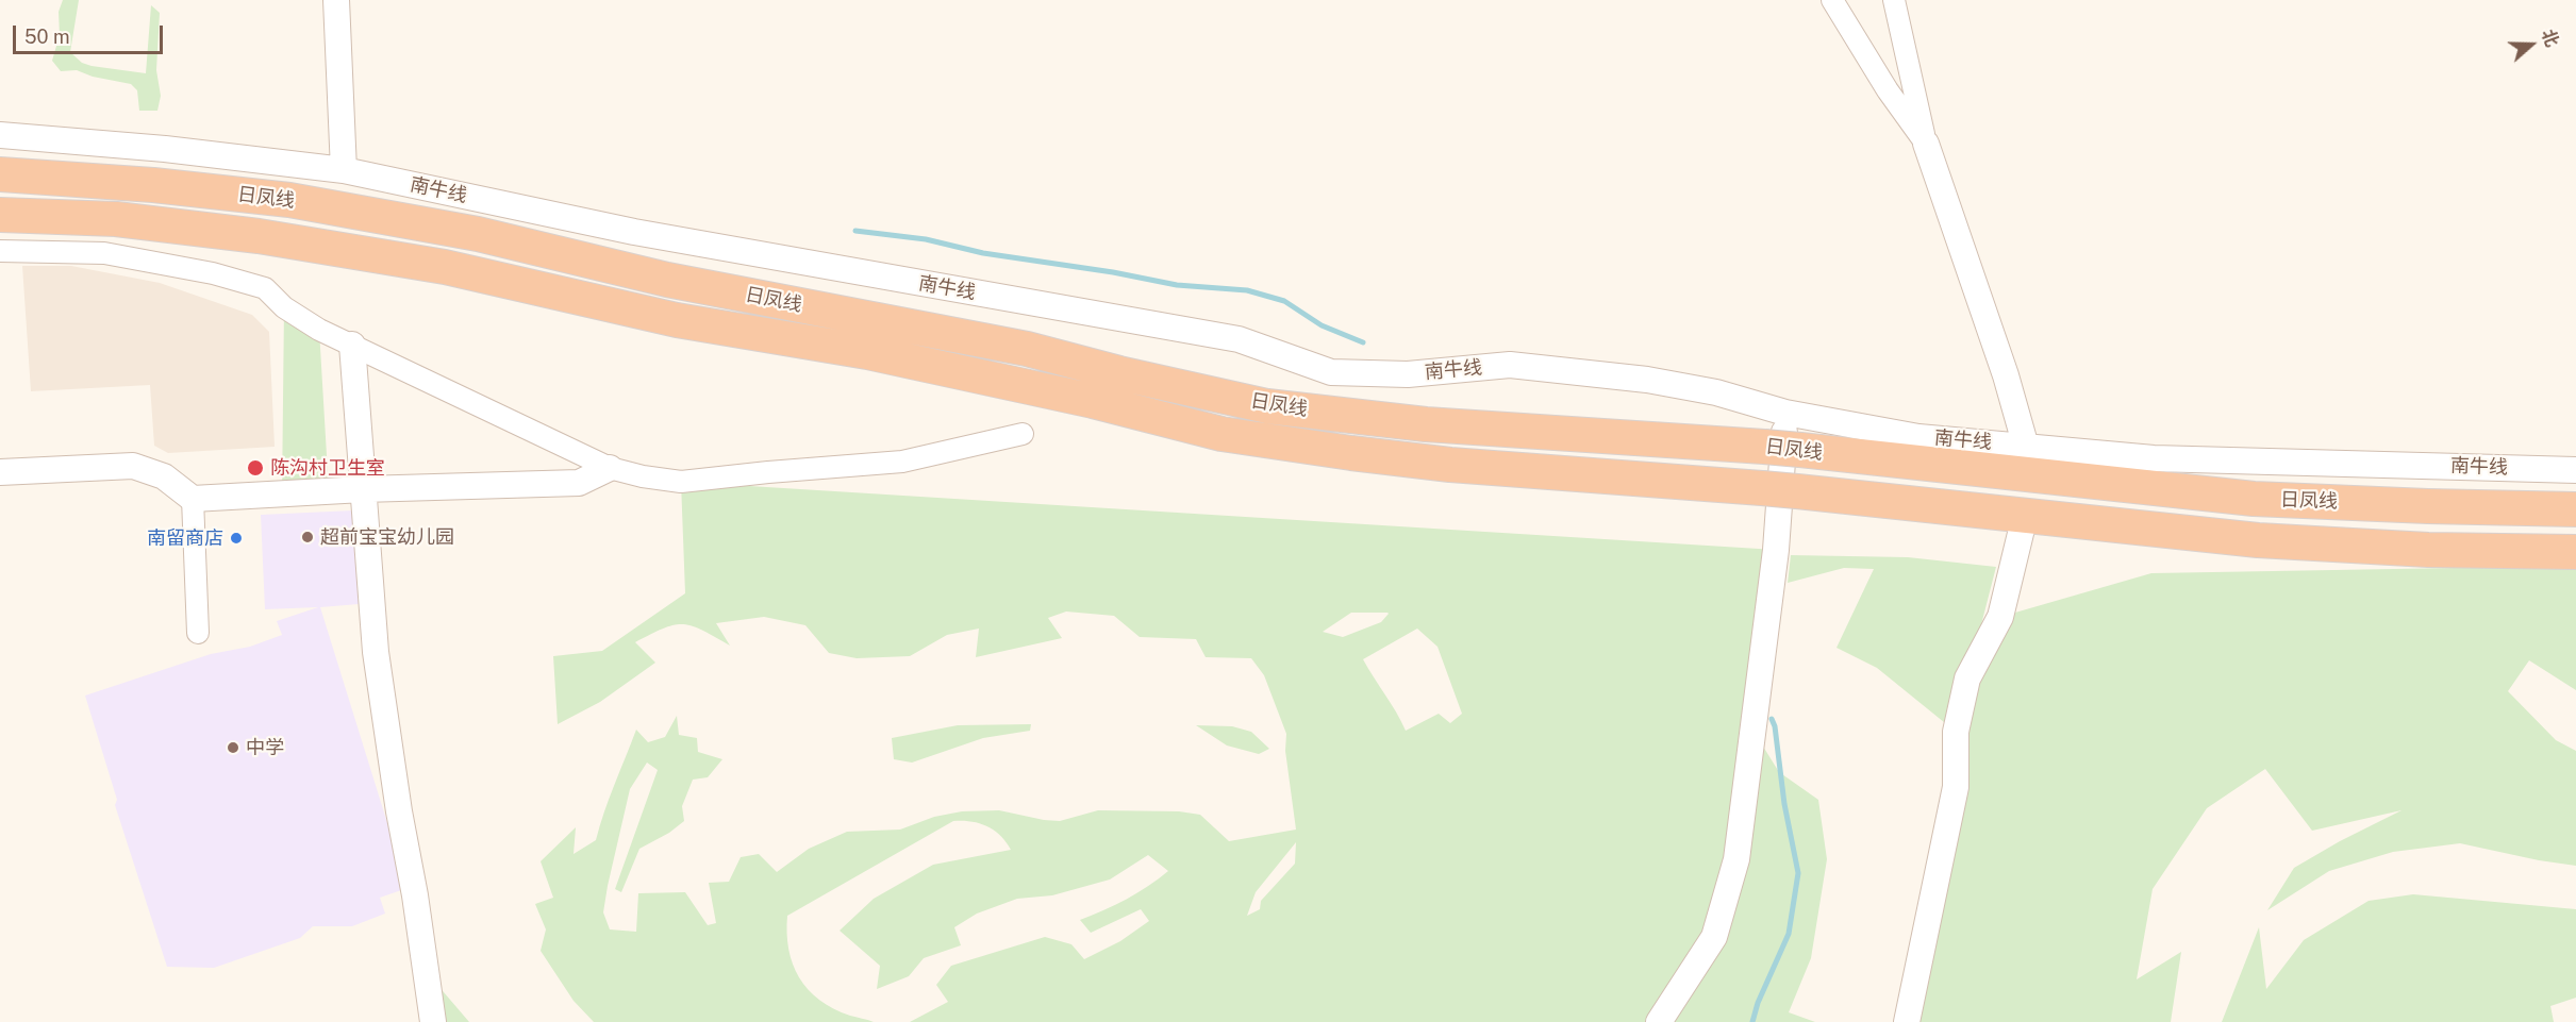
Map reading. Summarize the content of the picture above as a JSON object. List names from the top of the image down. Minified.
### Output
{"streets":{"highway":["日凤线"],"street":["南牛线"]},"crossings":[["南牛线","日凤线"]],"places":["陈沟村卫生室","超前宝宝幼儿园","南留商店","中学"],"scale_bar":"50 m","north":"right"}
